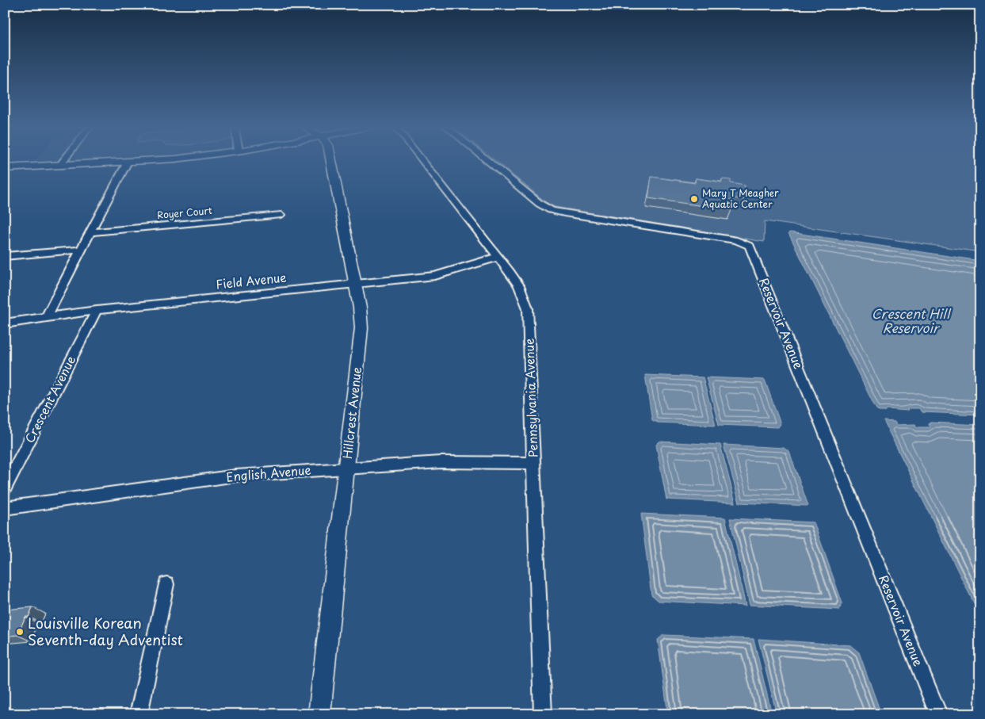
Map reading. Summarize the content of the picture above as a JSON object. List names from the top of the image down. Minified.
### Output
{"streets":{"main road":["Hillcrest Avenue"],"street":["Royer Court","Field Avenue","Reservoir Avenue","Pennsylvania Avenue","Crescent Avenue","English Avenue"]},"crossings":[["Field Avenue","Pennsylvania Avenue"],["Field Avenue","Crescent Avenue"],["Field Avenue","Hillcrest Avenue"],["Pennsylvania Avenue","English Avenue"],["Hillcrest Avenue","English Avenue"]],"water":["Crescent Hill Reservoir"],"places":["Mary T Meagher Aquatic Center","Louisville Korean Seventh-day Adventist"]}
